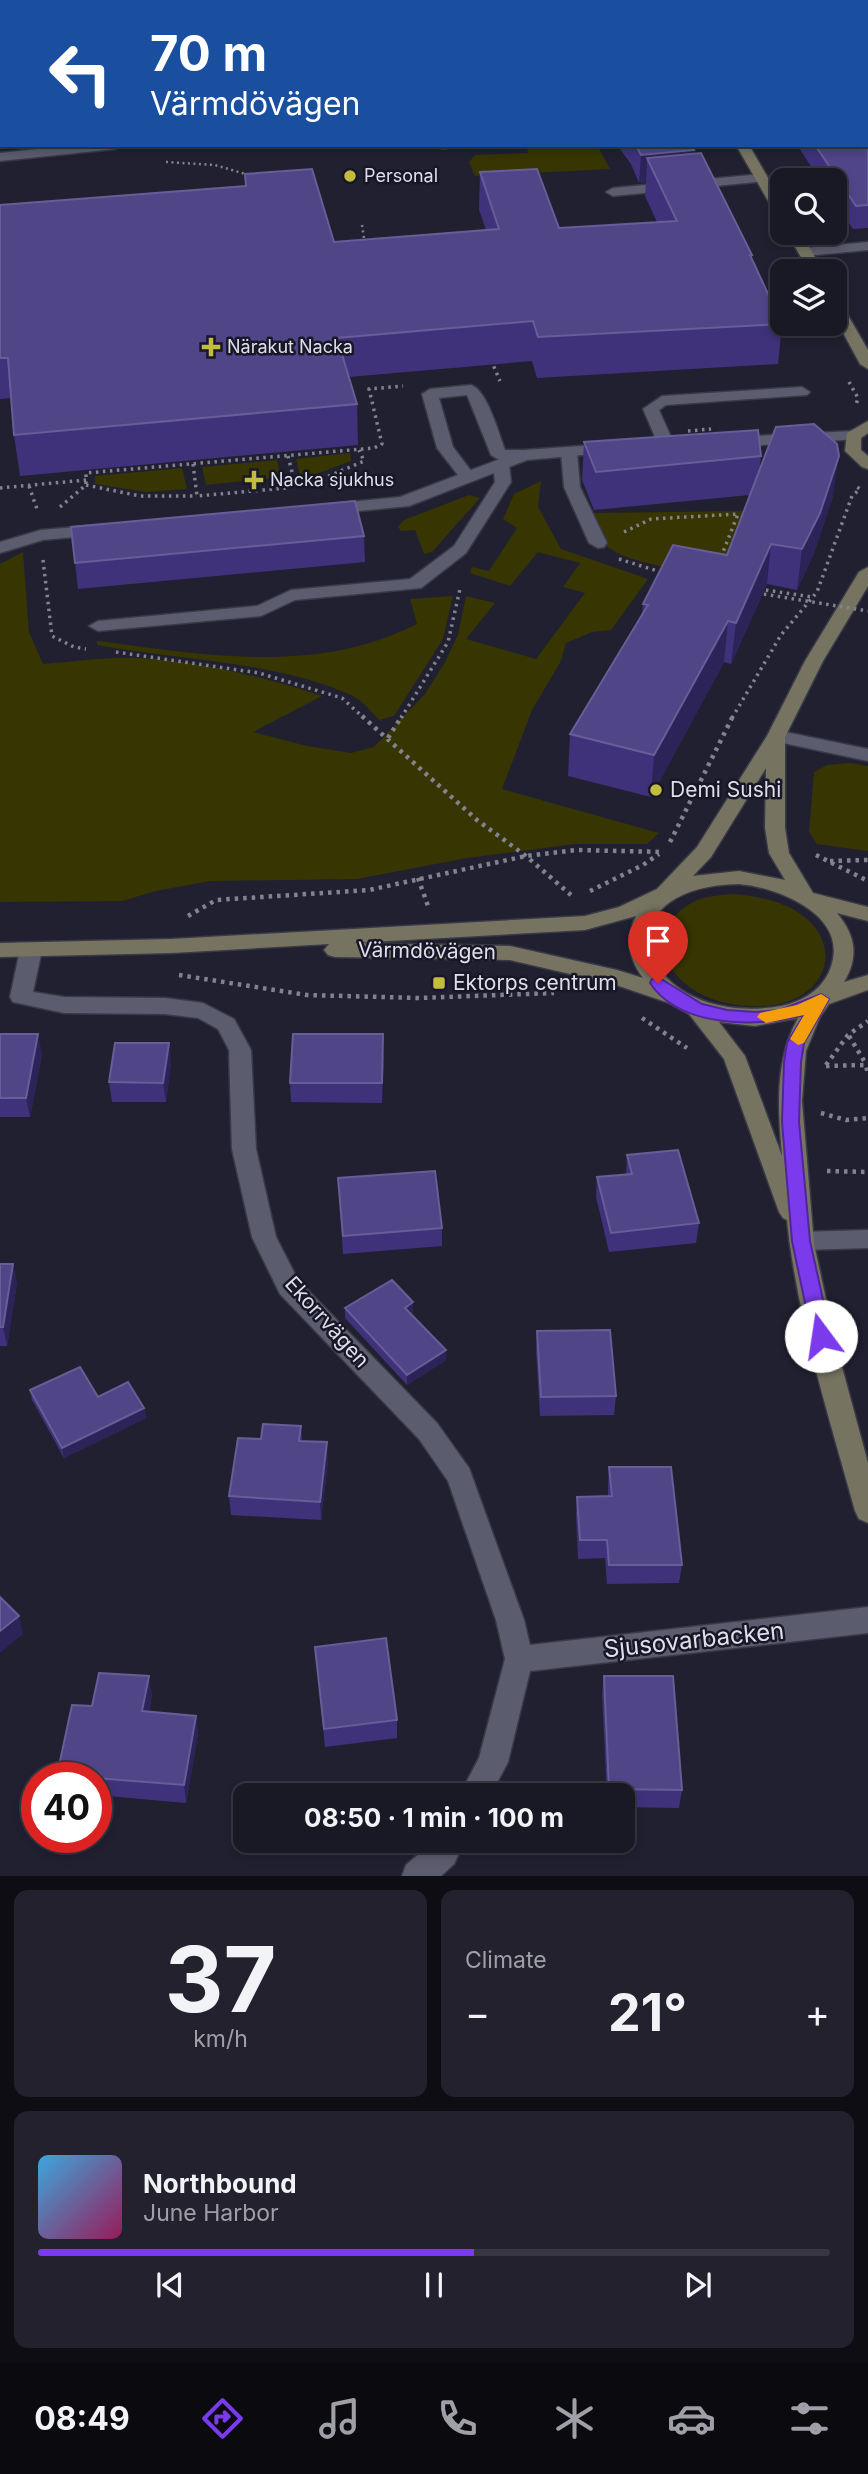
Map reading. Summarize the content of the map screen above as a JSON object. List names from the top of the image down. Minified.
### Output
{"streets":{"street":["Värmdövägen","Ekorrvägen","Sjusovarbacken"]},"crossings":[["Värmdövägen","Ekorrvägen"],["Ekorrvägen","Sjusovarbacken"]],"places":{"other":["Personal","Demi Sushi"],"health":["Närakut Nacka","Nacka sjukhus"],"transit":["Ektorps centrum"]},"page":{"turn":["70 m","Värmdövägen"],"limit":"40","trip":"08:50 · 1 min · 100 m","tile":[["37","km/h"],"Climate"],"heat":["−","21°","+"],"song":["Northbound","June Harbor"],"tabs":"08:49"}}
